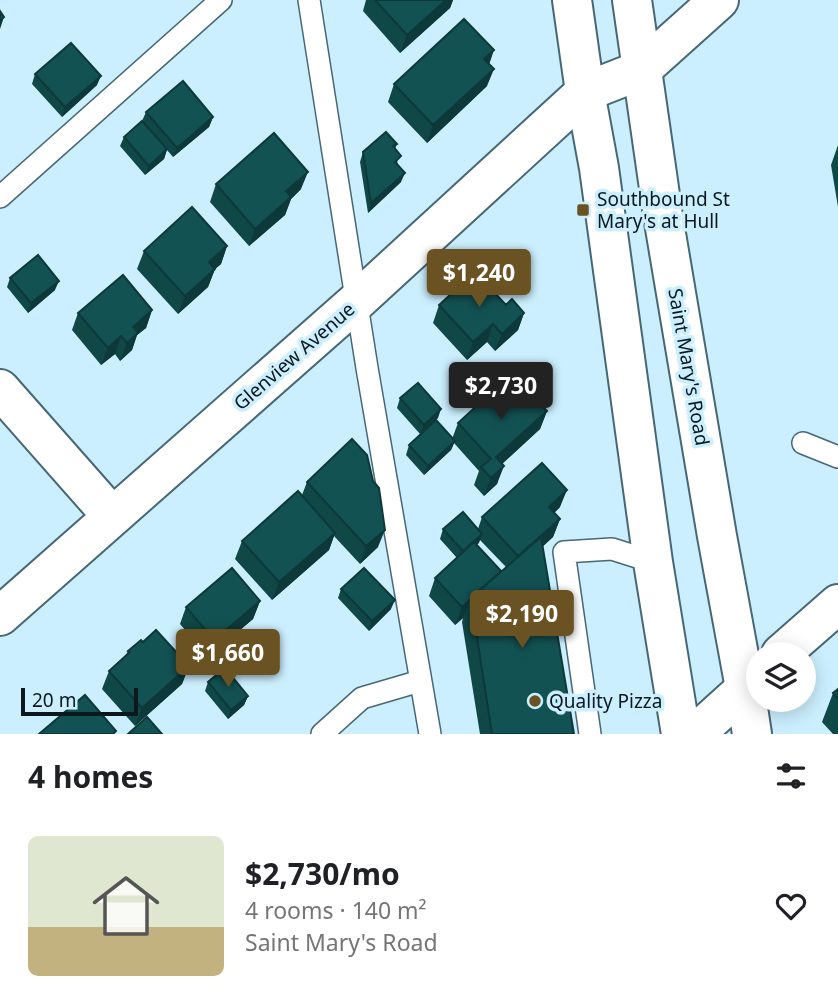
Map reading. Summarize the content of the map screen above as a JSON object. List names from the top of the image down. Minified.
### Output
{"streets":{"main road":["Glenview Avenue","Saint Mary's Road"]},"places":{"transit":["Southbound St Mary's at Hull"],"other":["Quality Pizza"]},"scale_bar":"20 m","page":{"price":["$1,240","$2,730","$2,190","$1,660"],"scale":"20 m","heading":"4 homes","list":[{"name":"$2,730/mo","note":"4 rooms · 140 m² · Saint Mary's Road"}]}}
